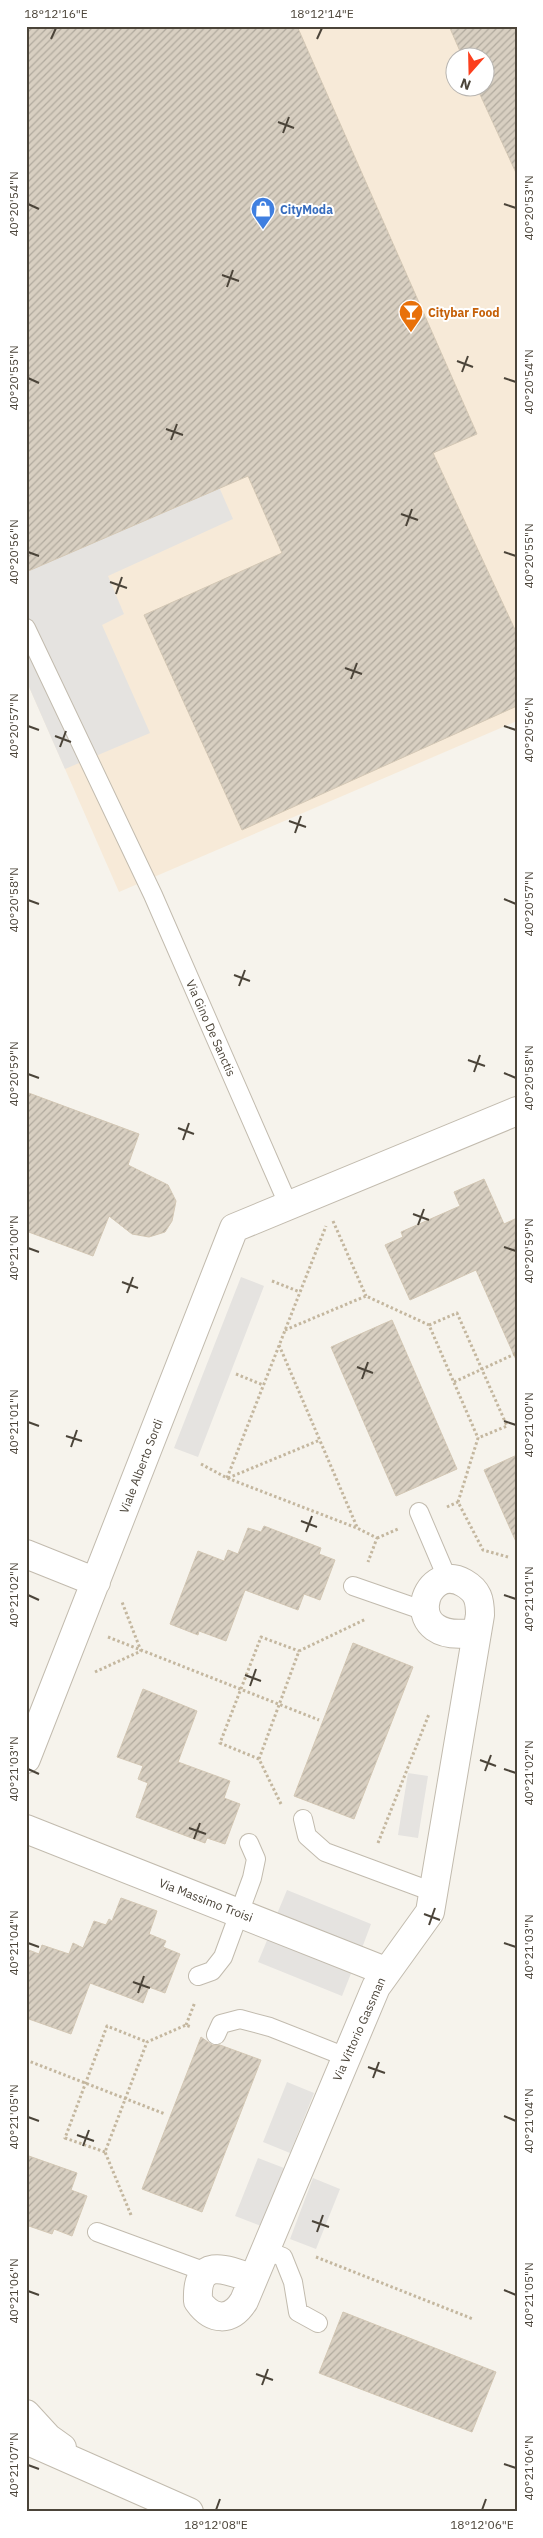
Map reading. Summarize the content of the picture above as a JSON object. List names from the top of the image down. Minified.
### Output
{"streets":{"street":["Viale Alberto Sordi","Via Massimo Troisi","Via Vittorio Gassman"],"lane":["Via Gino De Sanctis"]},"crossings":[["Via Gino De Sanctis","Viale Alberto Sordi"],["Via Massimo Troisi","Via Vittorio Gassman"]],"places":{"shop":["CityModa"],"bar":["Citybar Food"]},"north":"bottom","coordinates":["18°12'16\"E","18°12'14\"E","40°20'54\"N","40°20'53\"N","40°20'55\"N","40°20'56\"N","40°20'57\"N","40°20'58\"N","40°20'59\"N","40°21'00\"N","40°21'01\"N","40°21'02\"N","40°21'03\"N","40°21'04\"N","40°21'05\"N","40°21'06\"N","40°21'07\"N","18°12'08\"E","18°12'06\"E"]}
